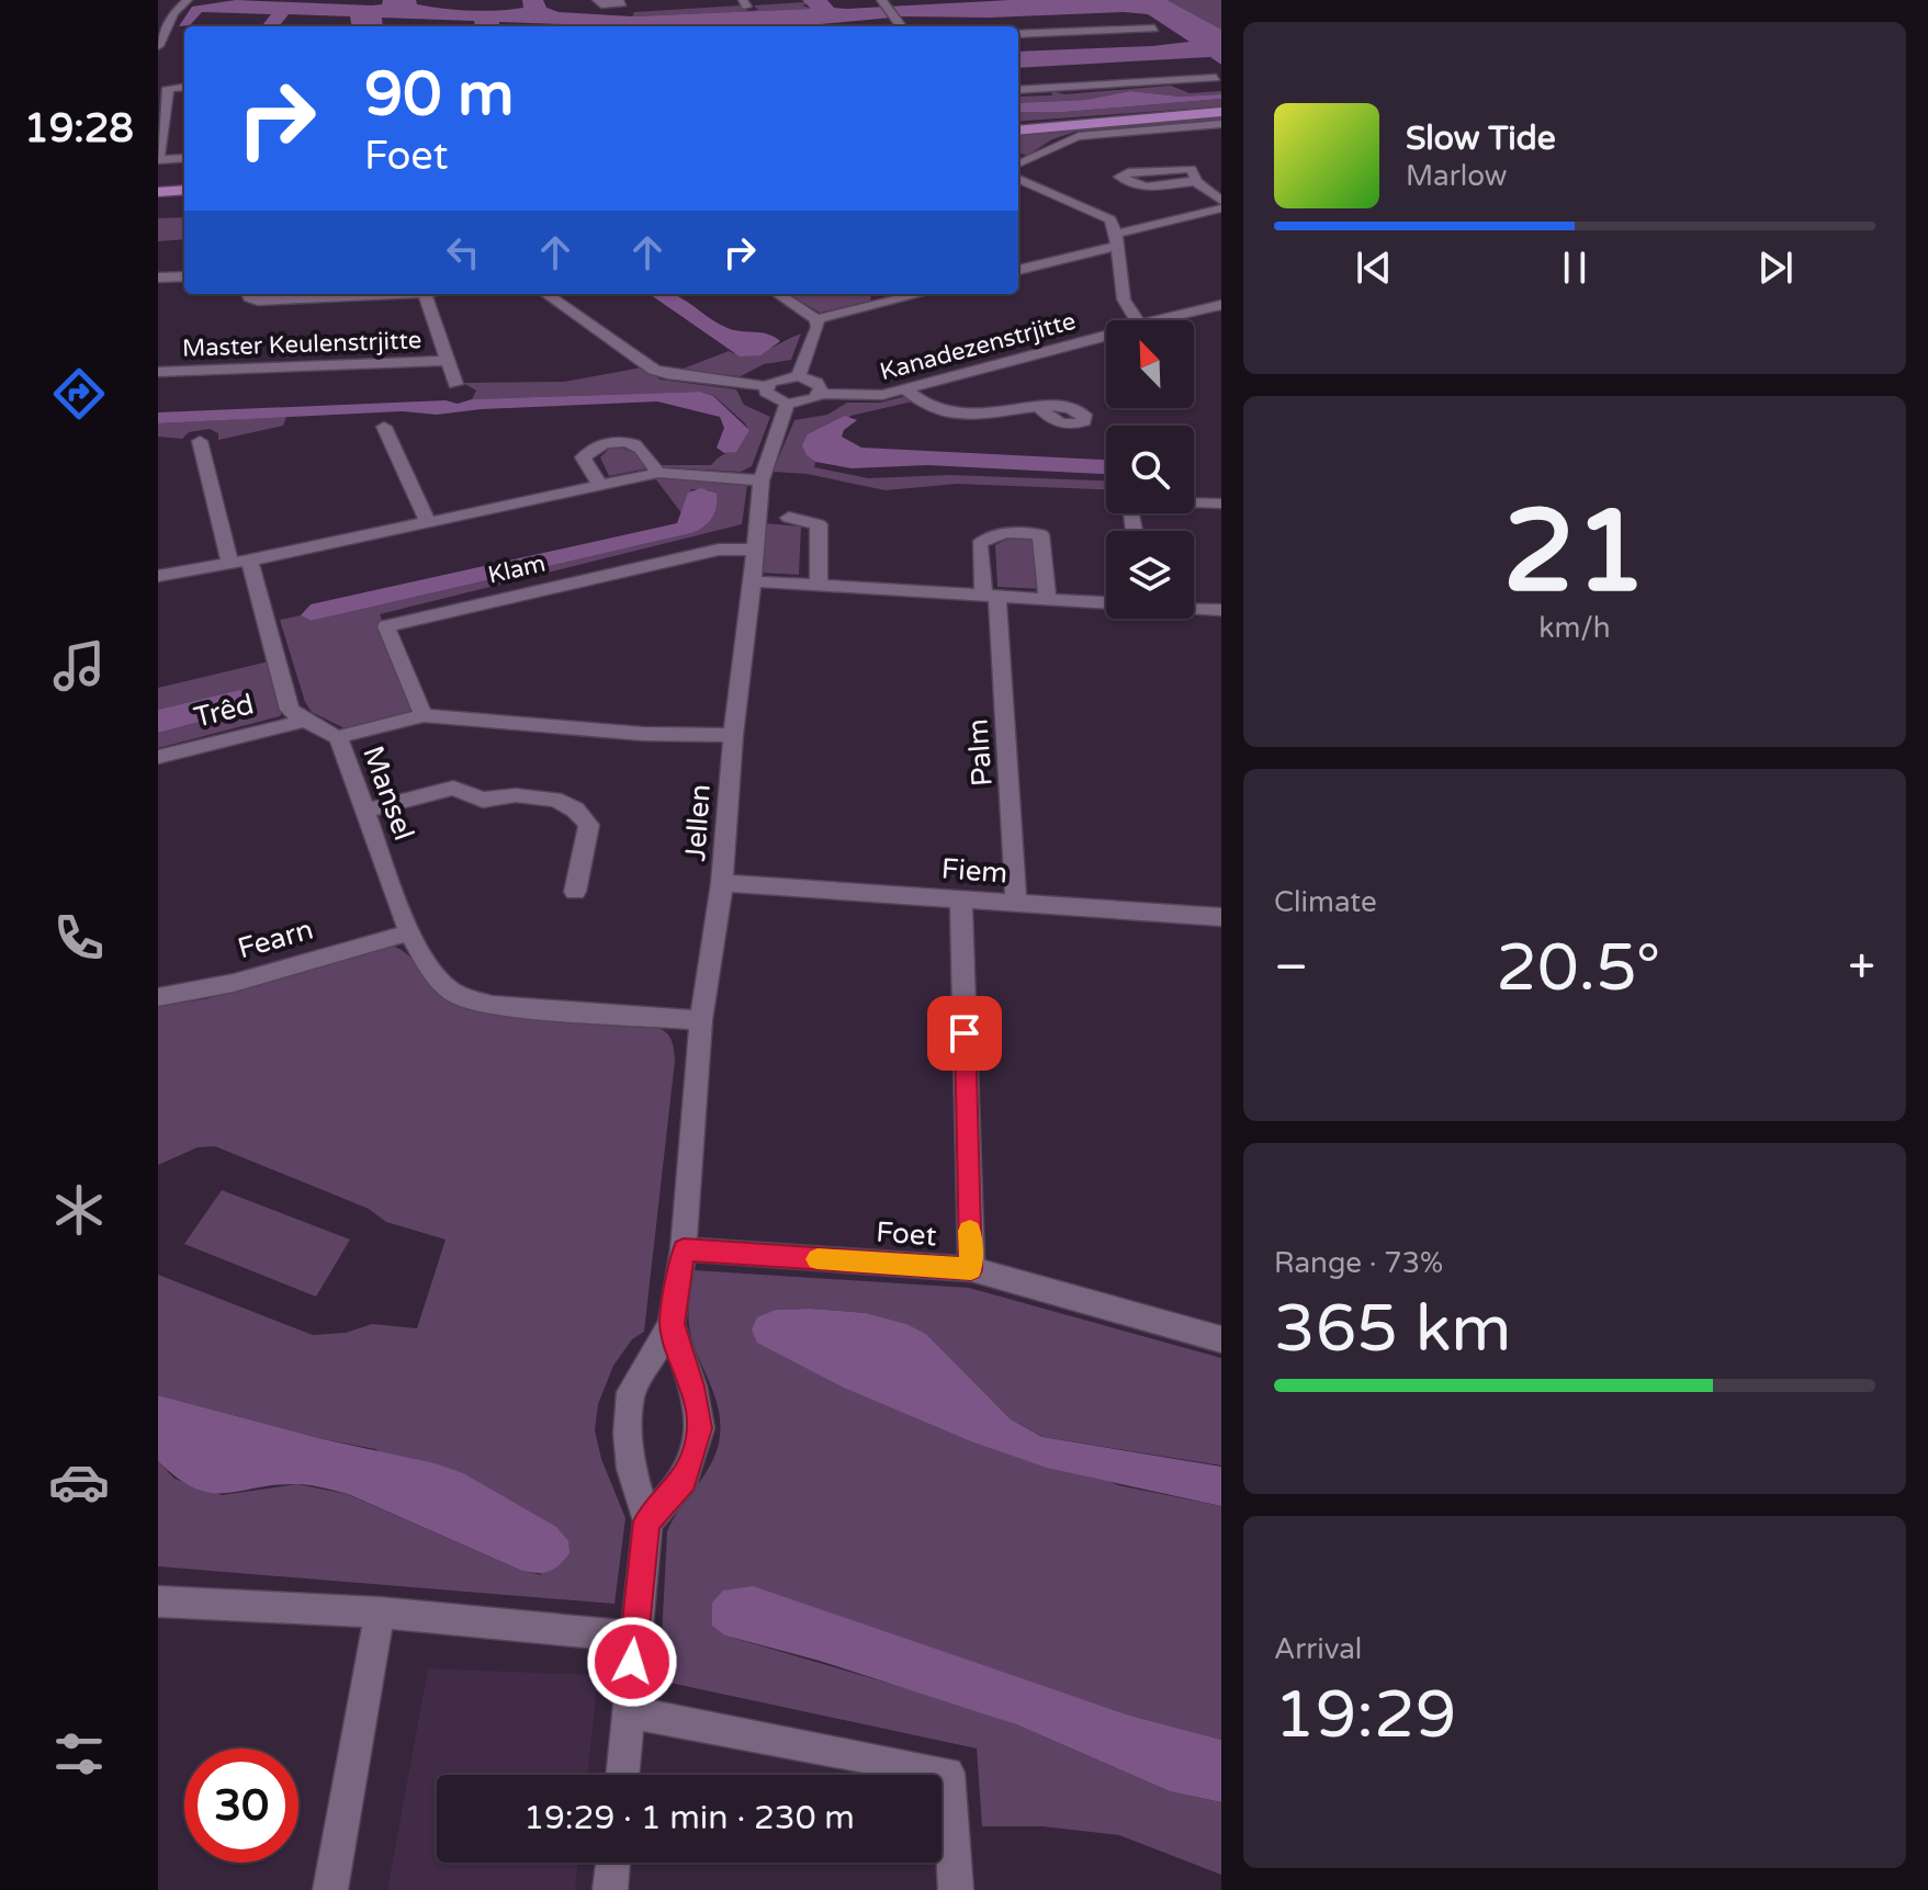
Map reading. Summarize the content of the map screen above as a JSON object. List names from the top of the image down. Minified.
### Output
{"streets":{"street":["Master Keulenstrjitte","Kanadezenstrjitte","Klam","Trêd","Palm","Mansel","Jellen","Fiem","Fearn","Foet"]},"crossings":[["Kanadezenstrjitte","Jellen"],["Klam","Jellen"],["Trêd","Mansel"],["Palm","Fiem"],["Mansel","Jellen"],["Mansel","Fearn"],["Jellen","Fiem"],["Jellen","Foet"]],"north":"top left","page":{"tabs":"19:28","turn":["90 m","Foet"],"song":["Slow Tide","Marlow"],"tile":[["21","km/h"],"Climate",["Range · 73%","365 km"],["Arrival","19:29"]],"heat":["−","20.5°","+"],"limit":"30","trip":"19:29 · 1 min · 230 m"}}
